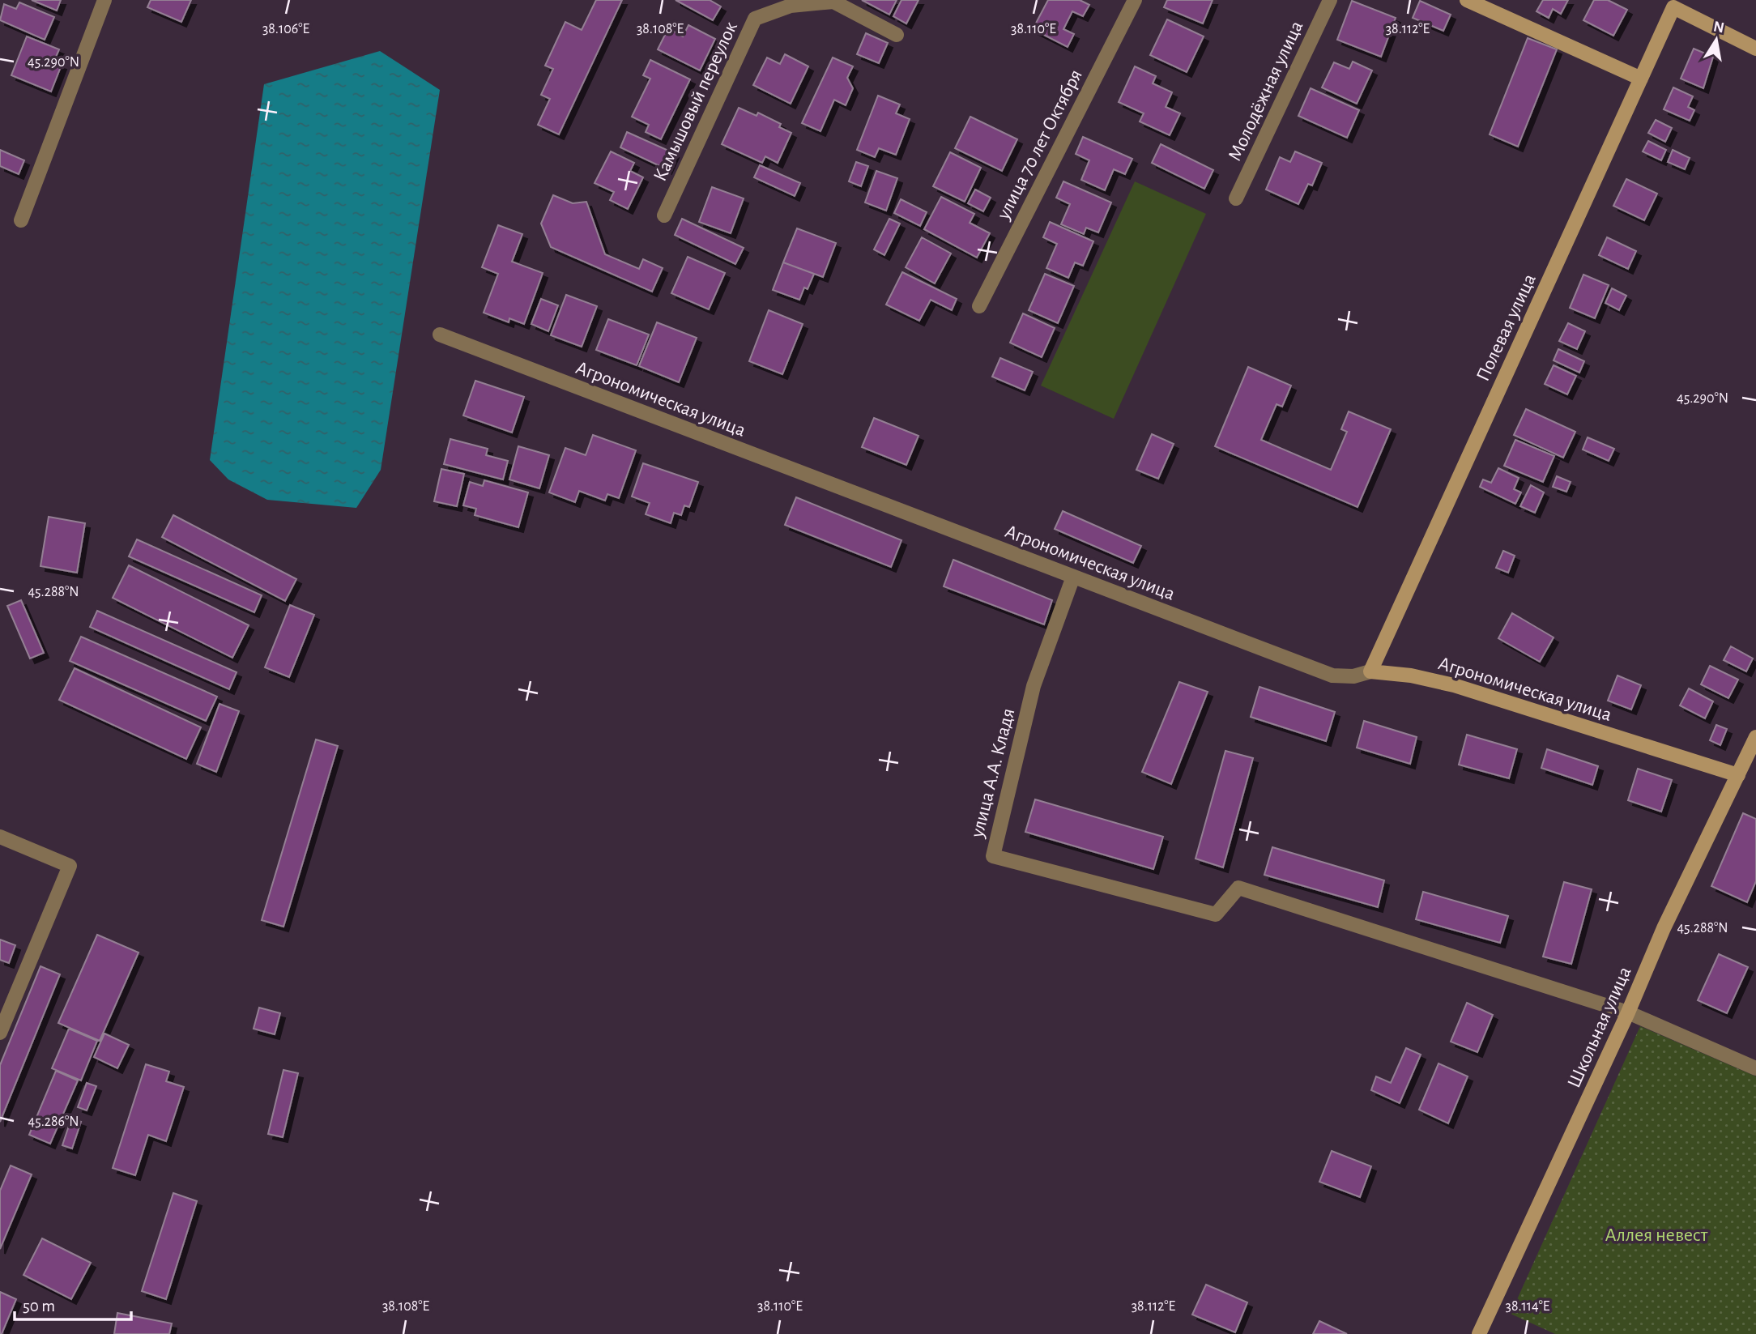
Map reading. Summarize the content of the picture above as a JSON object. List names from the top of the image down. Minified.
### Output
{"streets":{"street":["Молодёжная улица","Камышовый переулок","улица 70 лет Октября","Полевая улица","Агрономическая улица","улица А.А. Кладя","Школьная улица"]},"crossings":[["Полевая улица","Агрономическая улица"],["Агрономическая улица","улица А.А. Кладя"],["Агрономическая улица","Школьная улица"],["улица А.А. Кладя","Школьная улица"]],"parks":["Аллея невест"],"scale_bar":"50 m","north":"top","coordinates":["38.106°E","38.108°E","38.110°E","38.112°E","45.290°N","45.288°N","45.286°N","38.114°E"]}
